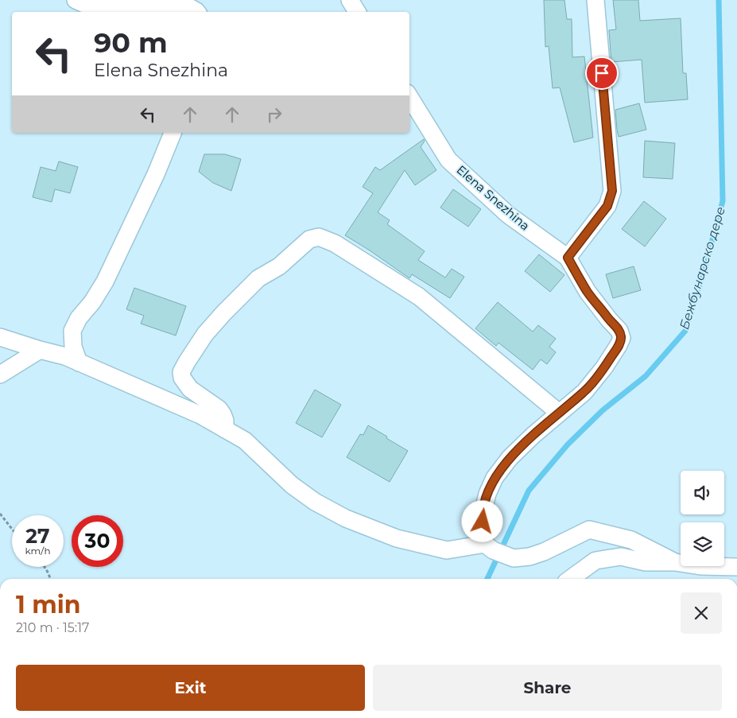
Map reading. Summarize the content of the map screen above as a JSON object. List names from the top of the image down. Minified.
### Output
{"streets":{"street":["Elena Snezhina"]},"water":["Бежбунарско дере"],"page":{"turn":["90 m","Elena Snezhina"],"speed":"27 km/h","limit":"30","heading":["1 min","210 m · 15:17"],"buttons":["Exit","Share"]}}
